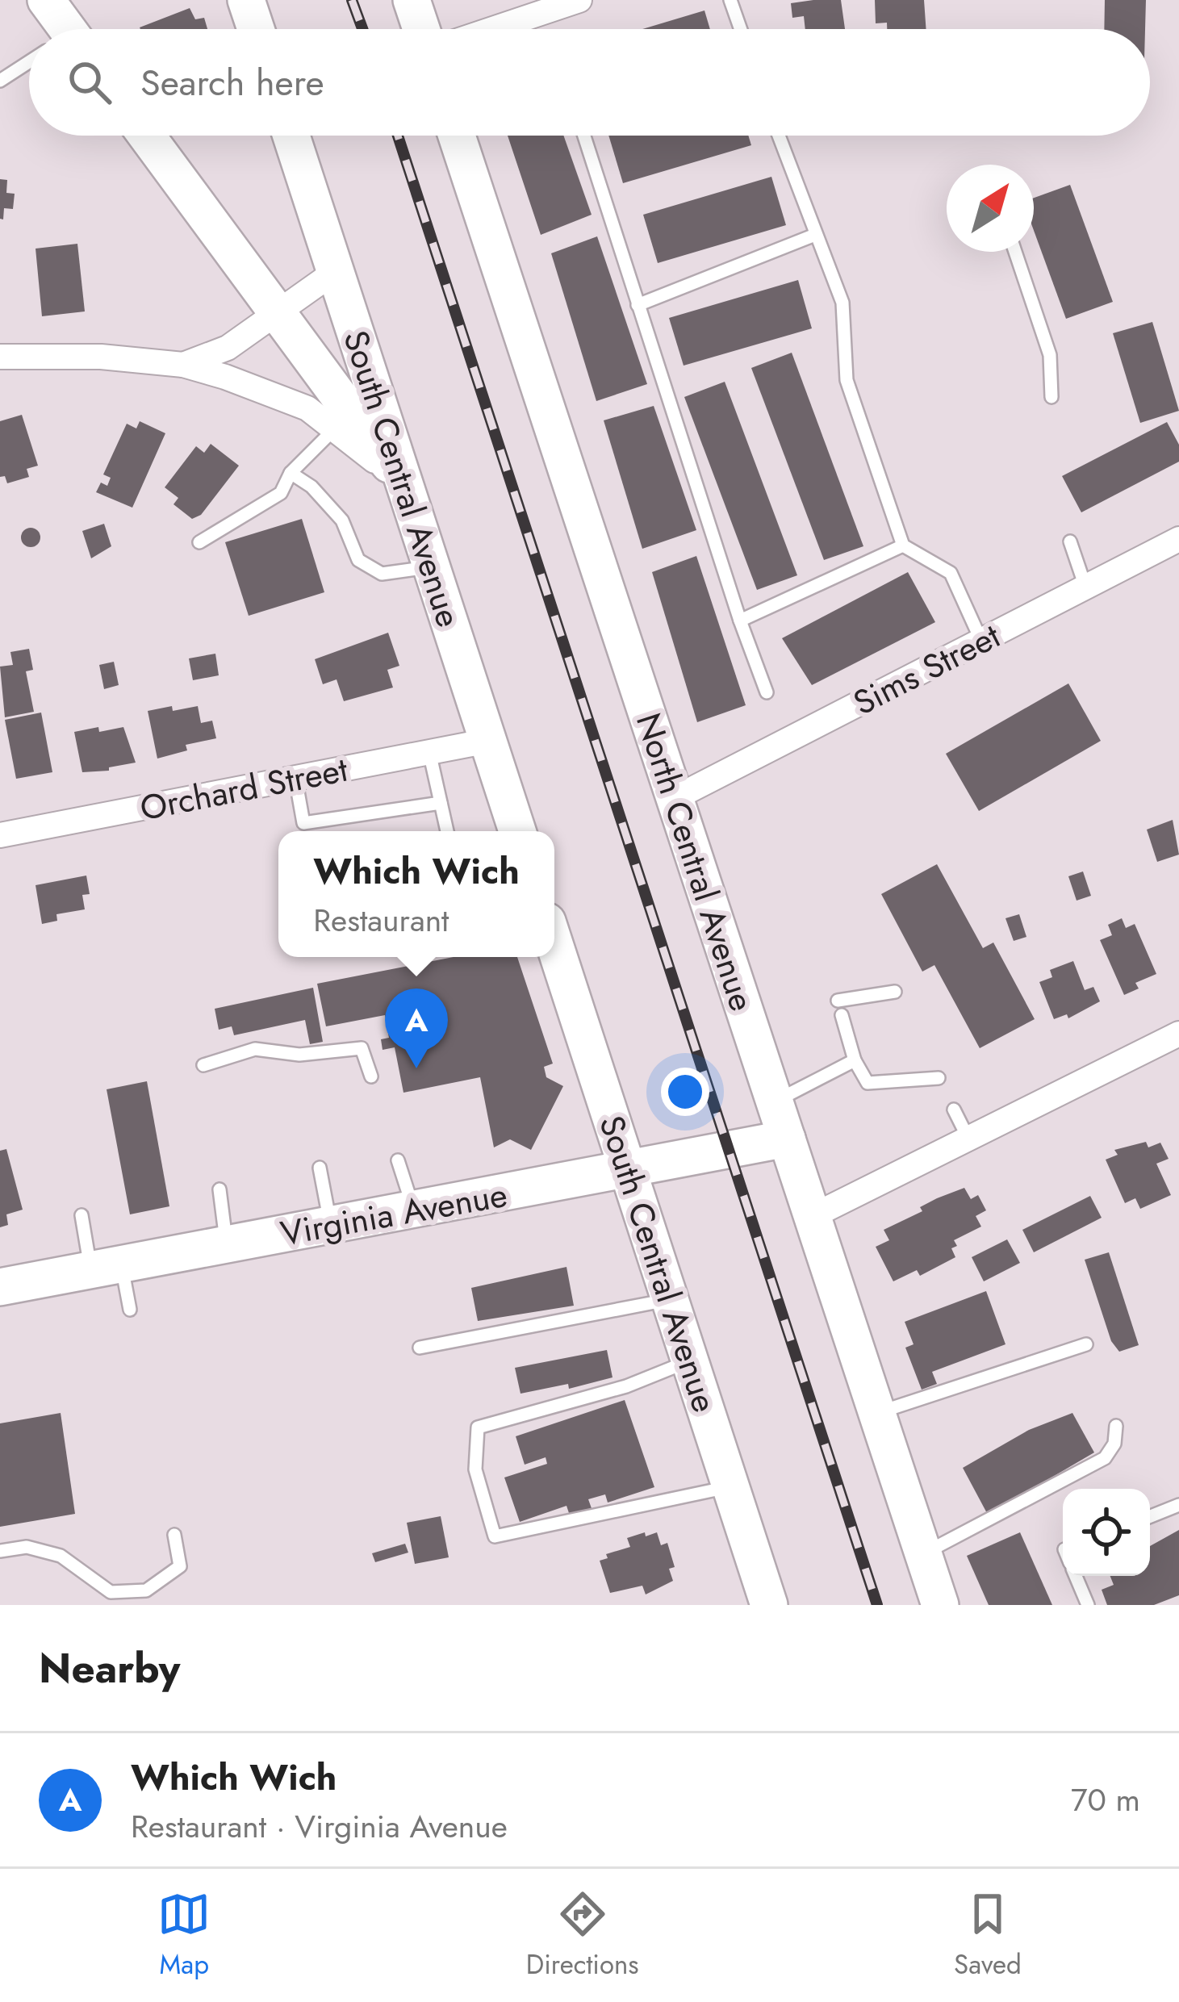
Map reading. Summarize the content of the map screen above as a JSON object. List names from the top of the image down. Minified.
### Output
{"streets":{"main road":["South Central Avenue","North Central Avenue","Virginia Avenue"],"street":["Sims Street","Orchard Street"]},"crossings":[["South Central Avenue","Orchard Street"],["South Central Avenue","Virginia Avenue"],["Sims Street","North Central Avenue"],["North Central Avenue","Virginia Avenue"]],"north":"top right","page":{"search":"Search here","popup":["Which Wich","Restaurant"],"pins":"A","heading":"Nearby","list":[{"mark":"A","name":"Which Wich","note":"Restaurant · Virginia Avenue","value":"70 m"}],"nav":["Map","Directions","Saved"]}}
